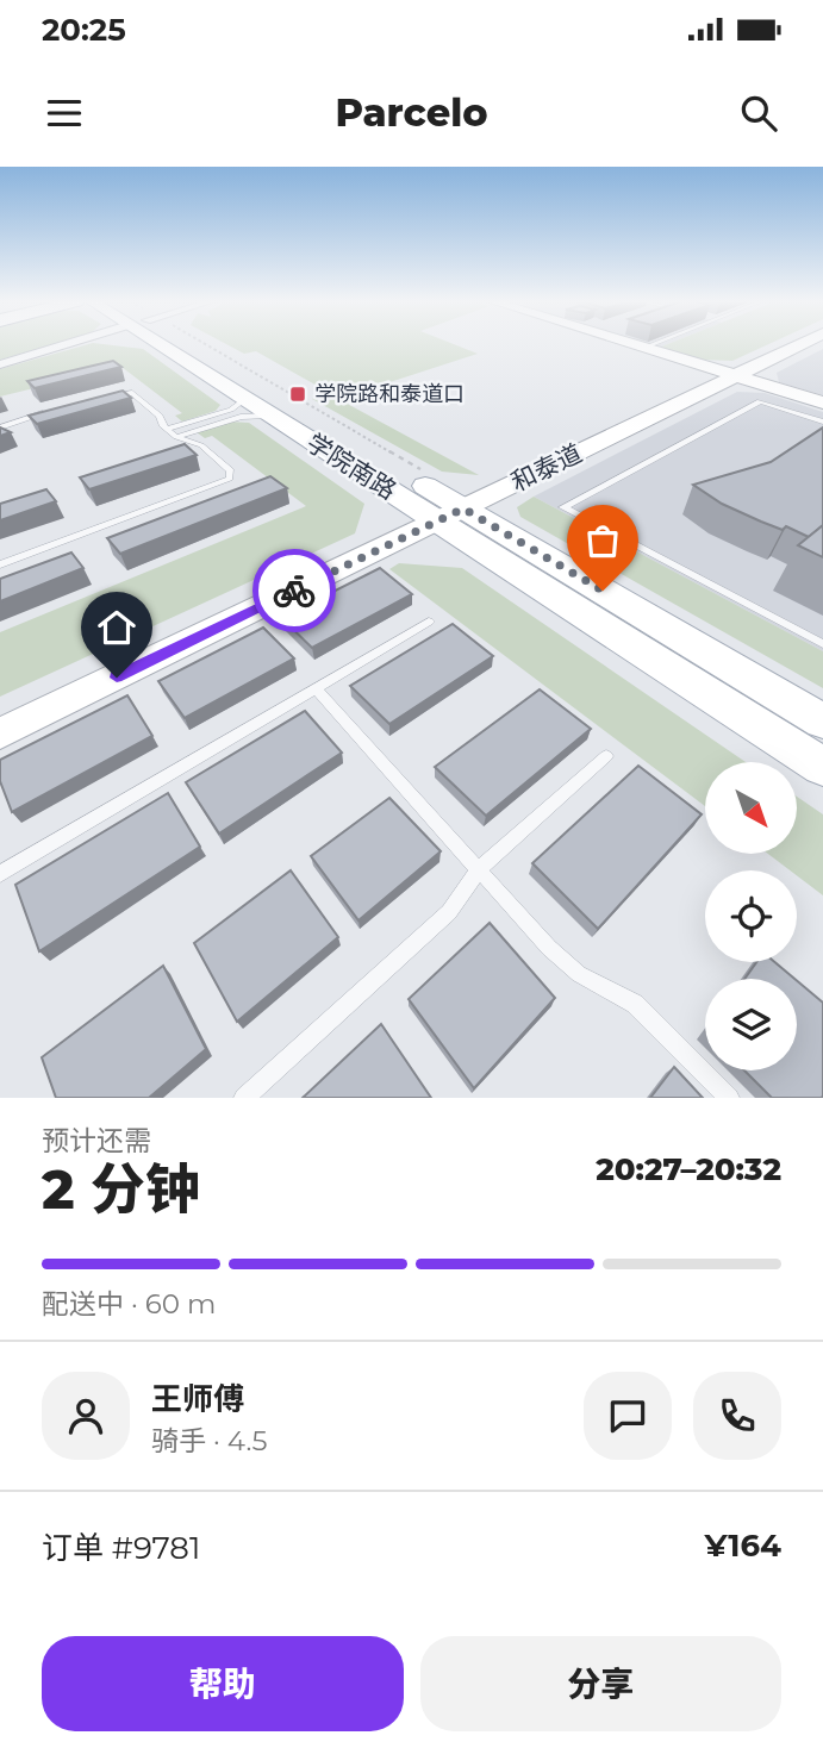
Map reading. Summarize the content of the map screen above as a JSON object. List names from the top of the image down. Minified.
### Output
{"streets":{"main road":["学院南路"],"street":["和泰道"]},"crossings":[["学院南路","和泰道"]],"places":{"transit":["学院路和泰道口"]},"north":"bottom right","page":{"status":"20:25","header":"Parcelo","heading":["2 分钟","预计还需","20:27–20:32"],"panel":["王师傅","骑手 · 4.5","订单 #9781","¥164"],"bar":"配送中 · 60 m","buttons":["帮助","分享"]}}
